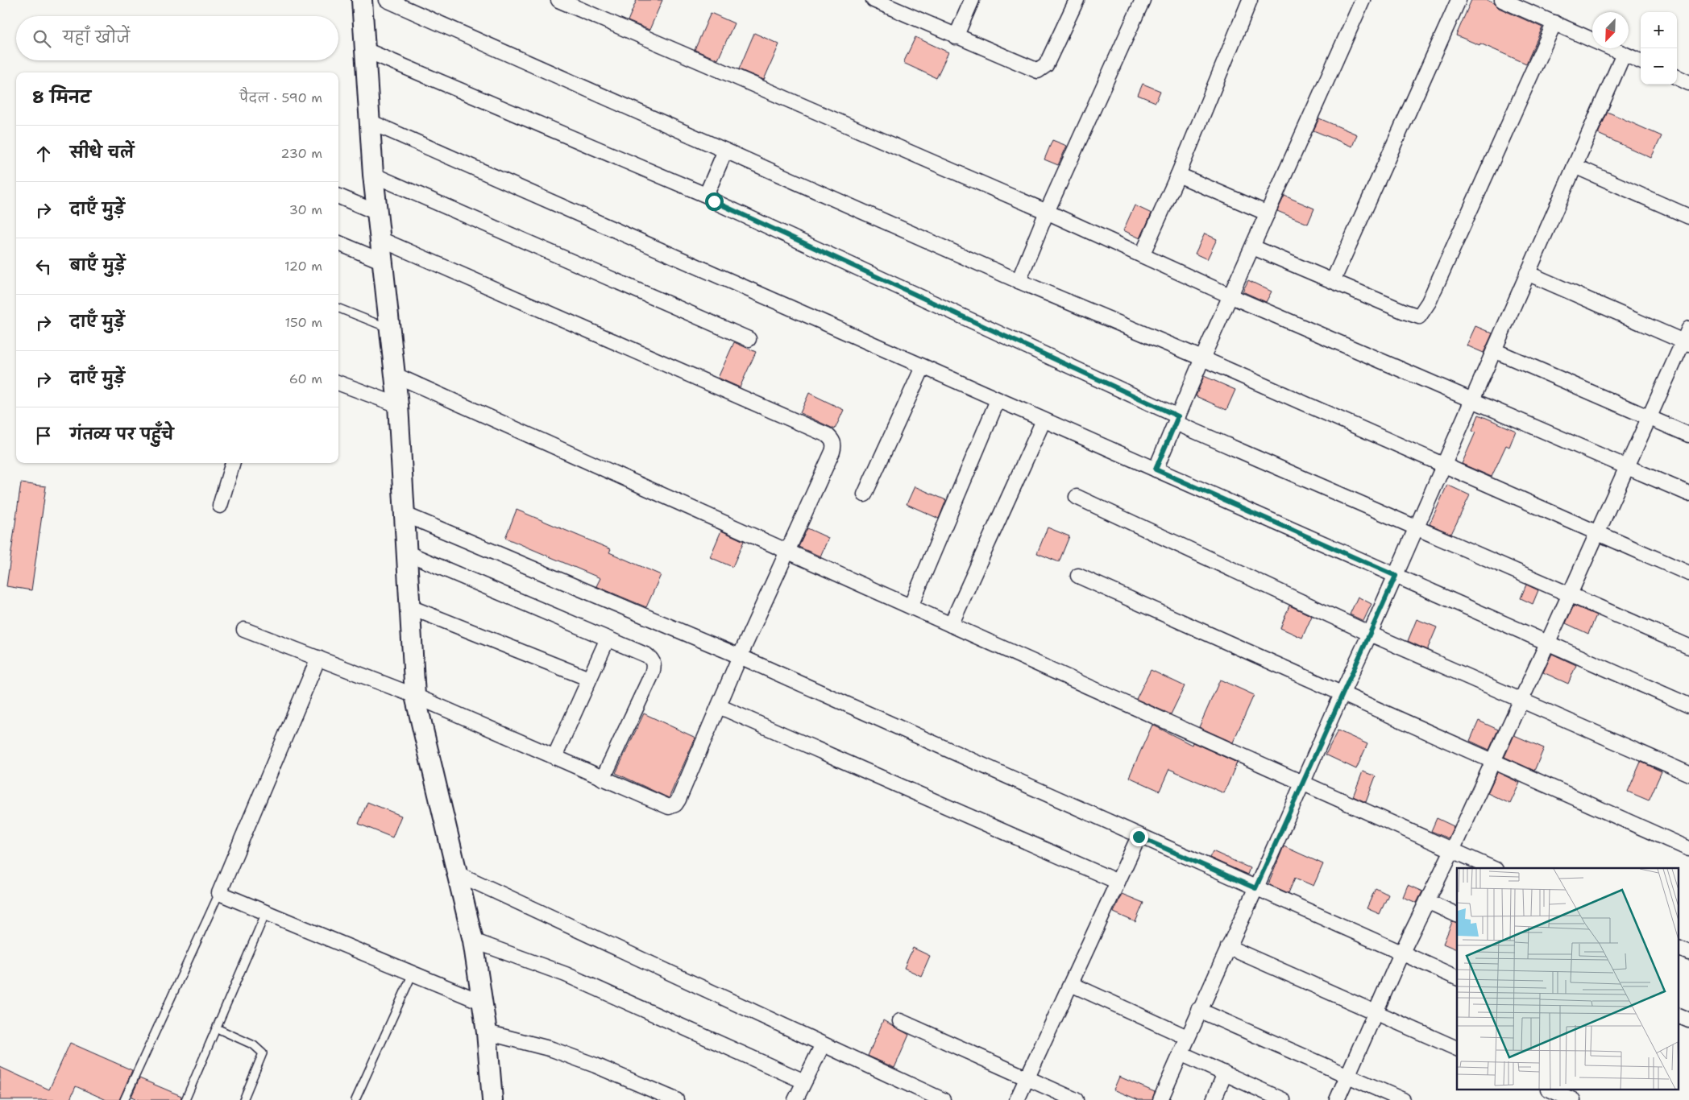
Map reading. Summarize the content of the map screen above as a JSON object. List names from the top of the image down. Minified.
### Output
{"north":"bottom left","page":{"map_buttons":["+","−"],"search":"यहाँ खोजें","heading":["8 मिनट","पैदल · 590 m"],"list":[["सीधे चलें","230 m"],["दाएँ मुड़ें","30 m"],["बाएँ मुड़ें","120 m"],["दाएँ मुड़ें","150 m"],["दाएँ मुड़ें","60 m"],"गंतव्य पर पहुँचे"]}}
